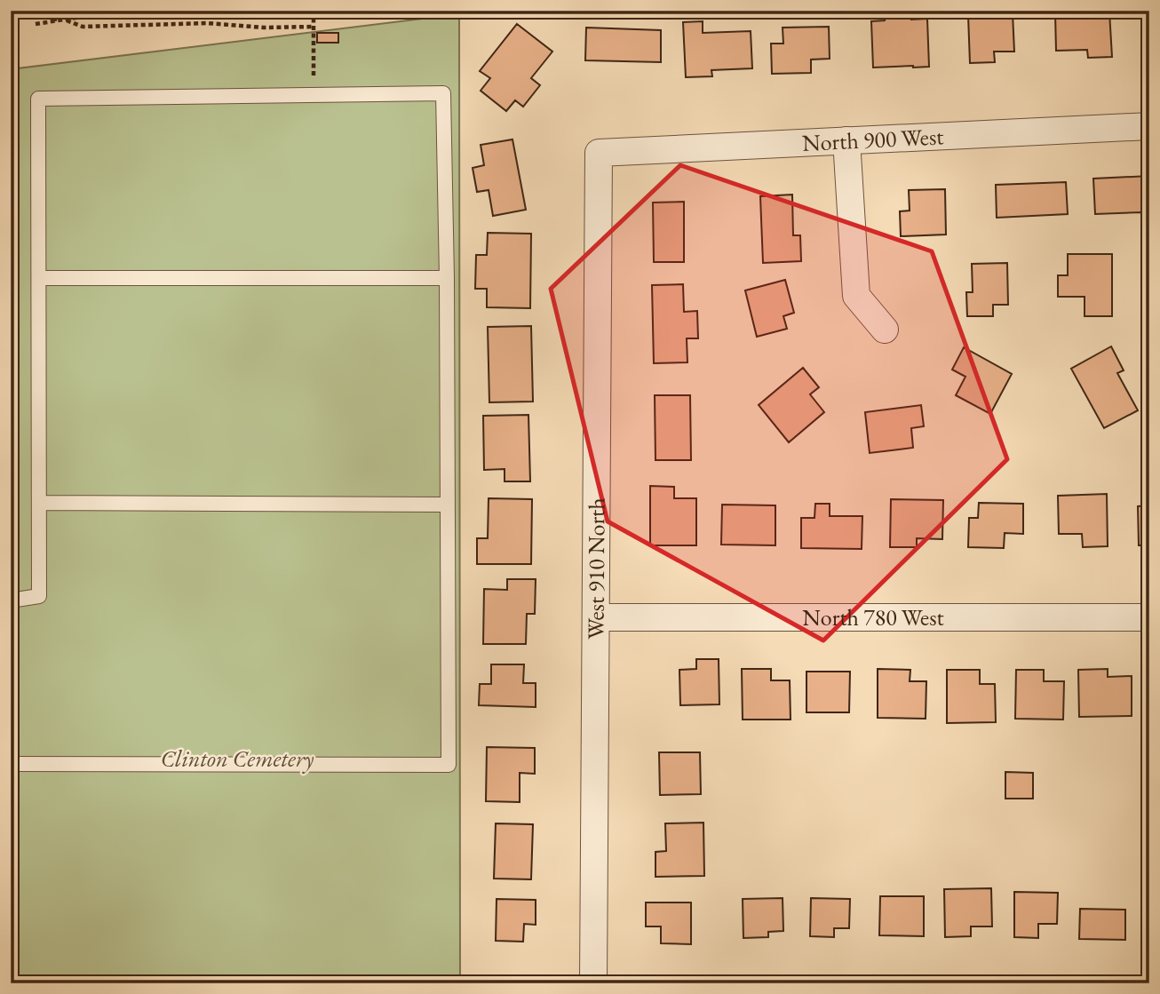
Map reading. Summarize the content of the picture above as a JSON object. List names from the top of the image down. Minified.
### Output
{"streets":{"street":["North 900 West","West 910 North","North 780 West"]},"crossings":[["North 900 West","West 910 North"],["West 910 North","North 780 West"]],"parks":["Clinton Cemetery"]}
